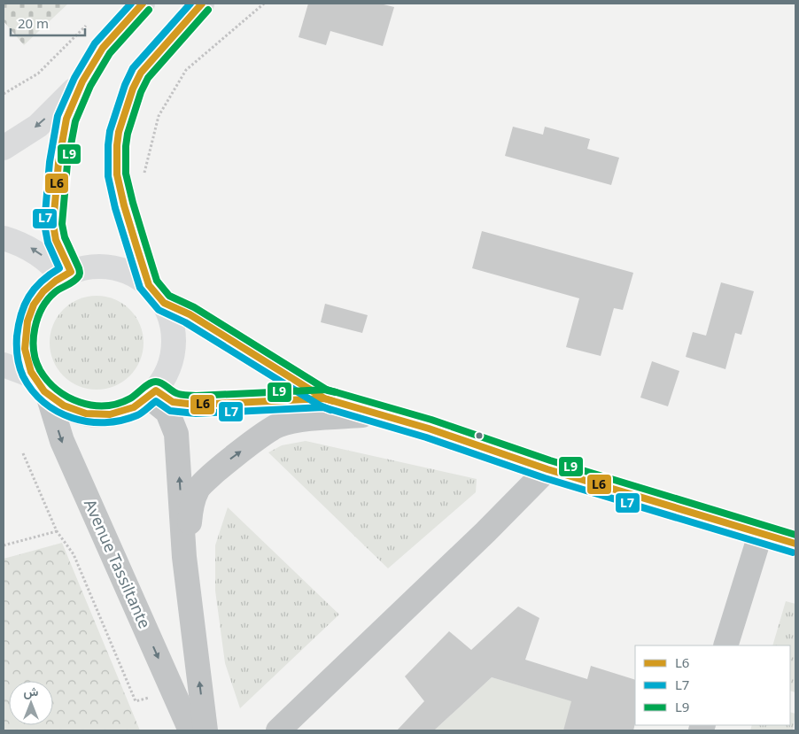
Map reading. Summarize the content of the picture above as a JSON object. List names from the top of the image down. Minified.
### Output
{"streets":{"street":["Avenue Tassiltante"]},"lines":["transit line L6","transit line L7","transit line L9"],"legend":["L6","L7","L9"],"scale_bar":"20 m","north":"top"}
